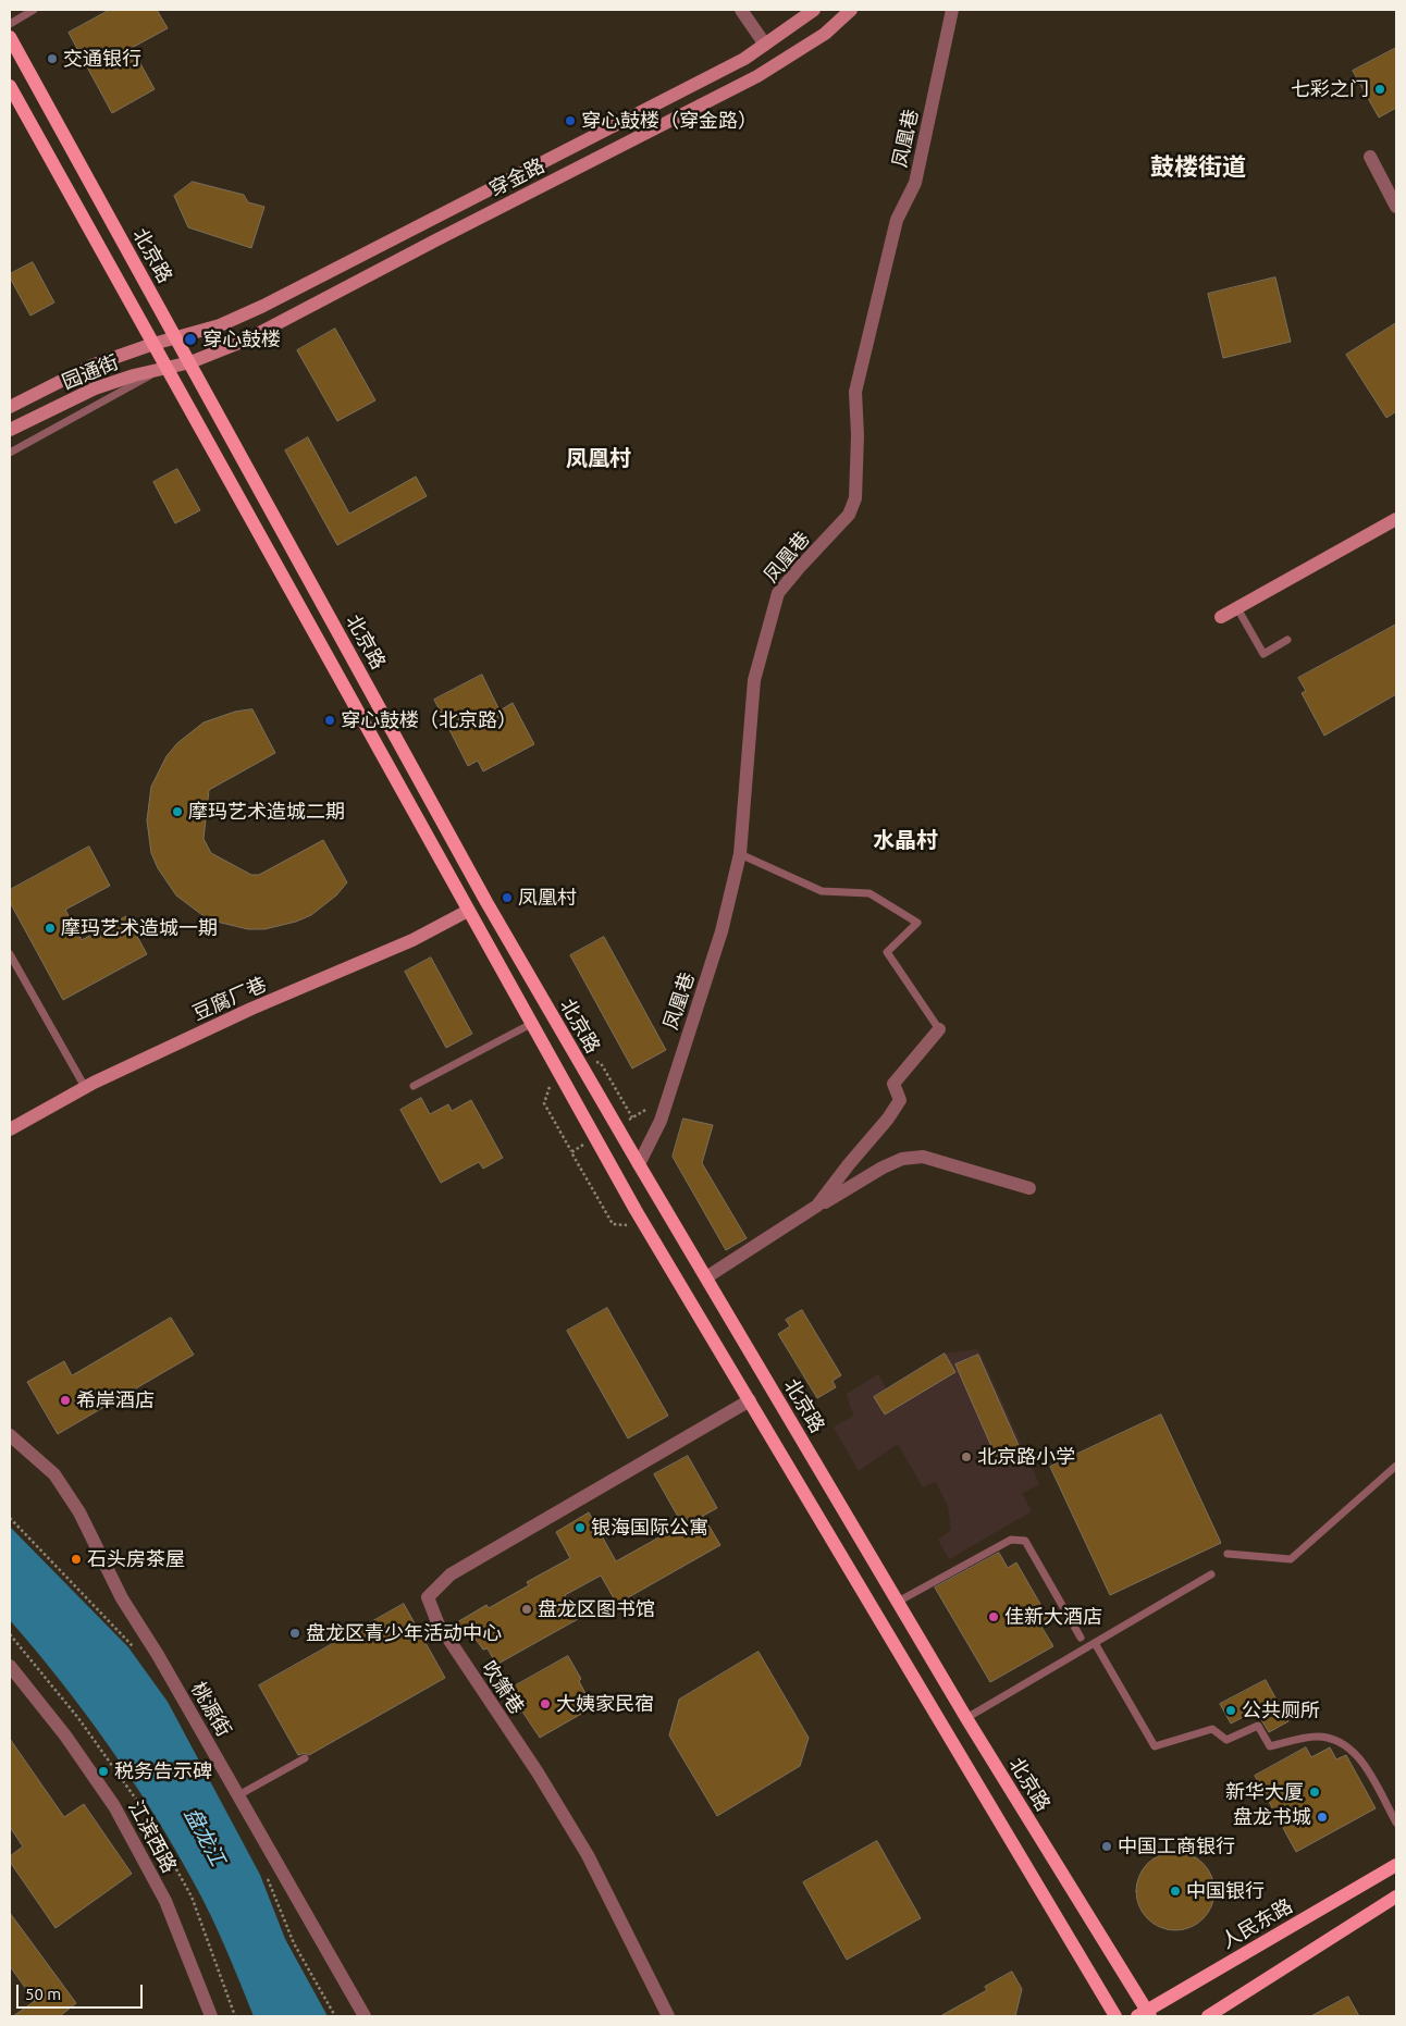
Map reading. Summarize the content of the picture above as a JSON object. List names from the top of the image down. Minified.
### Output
{"streets":{"main road":["穿金路","北京路","园通街","豆腐厂巷","人民东路"],"street":["凤凰巷","吹箫巷","桃源街","江滨西路"]},"crossings":[["凤凰巷","北京路"],["穿金路","北京路"],["穿金路","园通街"],["北京路","园通街"],["北京路","人民东路"]],"districts":["鼓楼街道","凤凰村","水晶村"],"water":["盘龙江"],"places":["交通银行","七彩之门","穿心鼓楼（穿金路）","穿心鼓楼","穿心鼓楼（北京路）","摩玛艺术造城二期","凤凰村","摩玛艺术造城一期","希岸酒店","北京路小学","银海国际公寓","石头房茶屋","盘龙区图书馆","佳新大酒店","盘龙区青少年活动中心","大姨家民宿","公共厕所","税务告示碑","新华大厦","盘龙书城","中国工商银行","中国银行"],"scale_bar":"50 m"}
